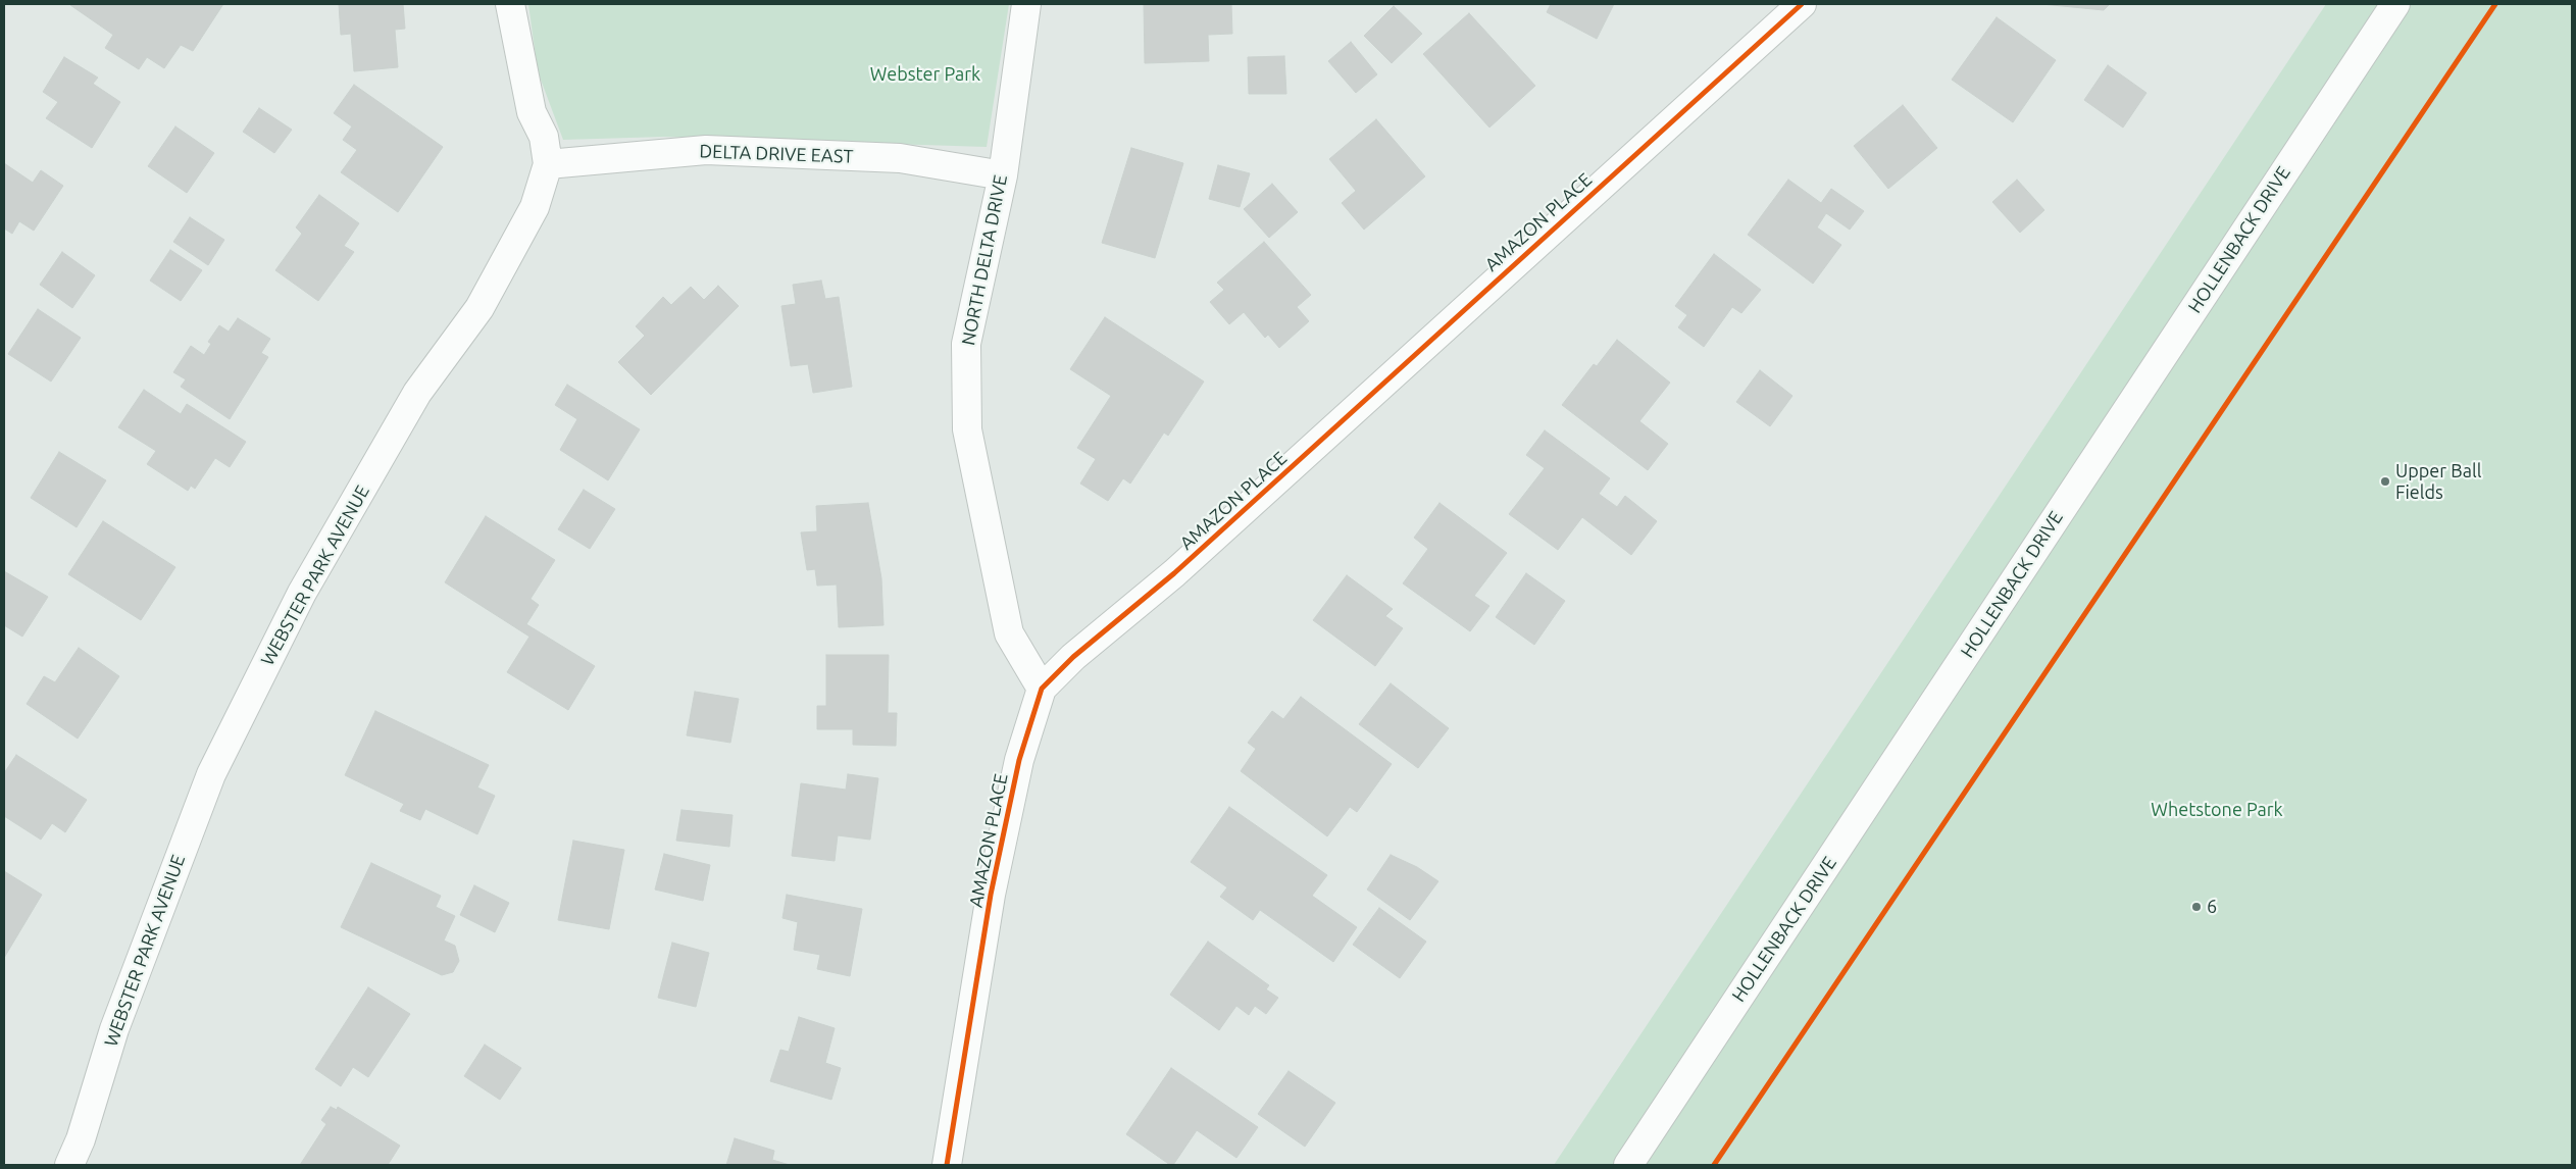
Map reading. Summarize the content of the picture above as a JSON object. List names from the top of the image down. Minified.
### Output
{"streets":{"street":["DELTA DRIVE EAST","AMAZON PLACE","HOLLENBACK DRIVE","NORTH DELTA DRIVE","WEBSTER PARK AVENUE"]},"crossings":[["DELTA DRIVE EAST","NORTH DELTA DRIVE"],["DELTA DRIVE EAST","WEBSTER PARK AVENUE"],["AMAZON PLACE","NORTH DELTA DRIVE"]],"parks":["Webster Park","Whetstone Park"],"places":["Upper Ball Fields","6"]}
